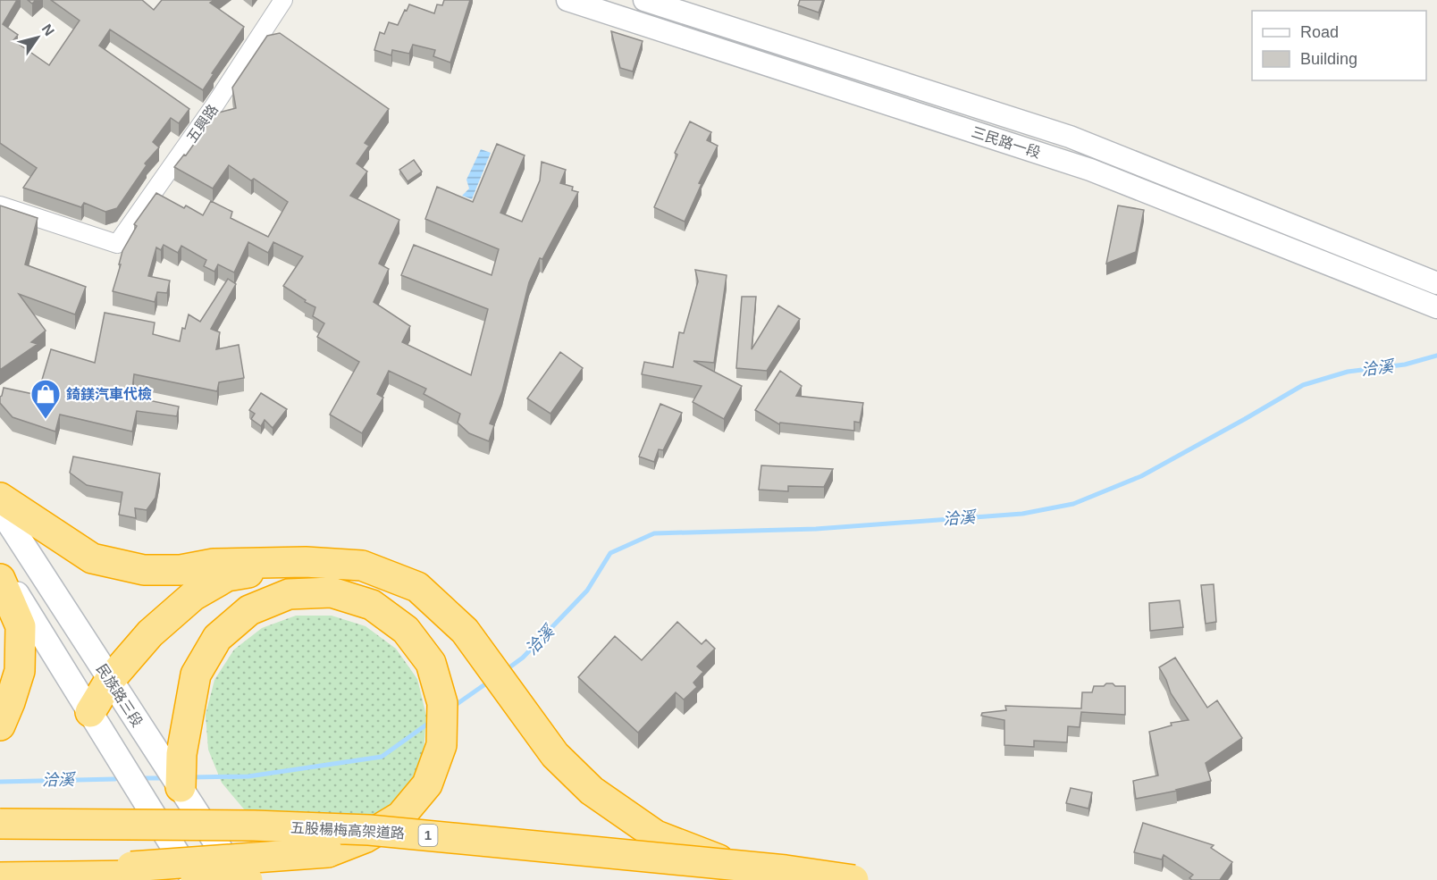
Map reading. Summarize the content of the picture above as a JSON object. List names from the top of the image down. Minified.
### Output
{"streets":{"highway":["五股楊梅高架道路","1"],"main road":["民族路三段"],"street":["五興路","三民路一段"]},"water":["洽溪"],"places":{"shop":["錡鎂汽車代檢"]},"legend":["Road","Building"],"north":"top right"}
